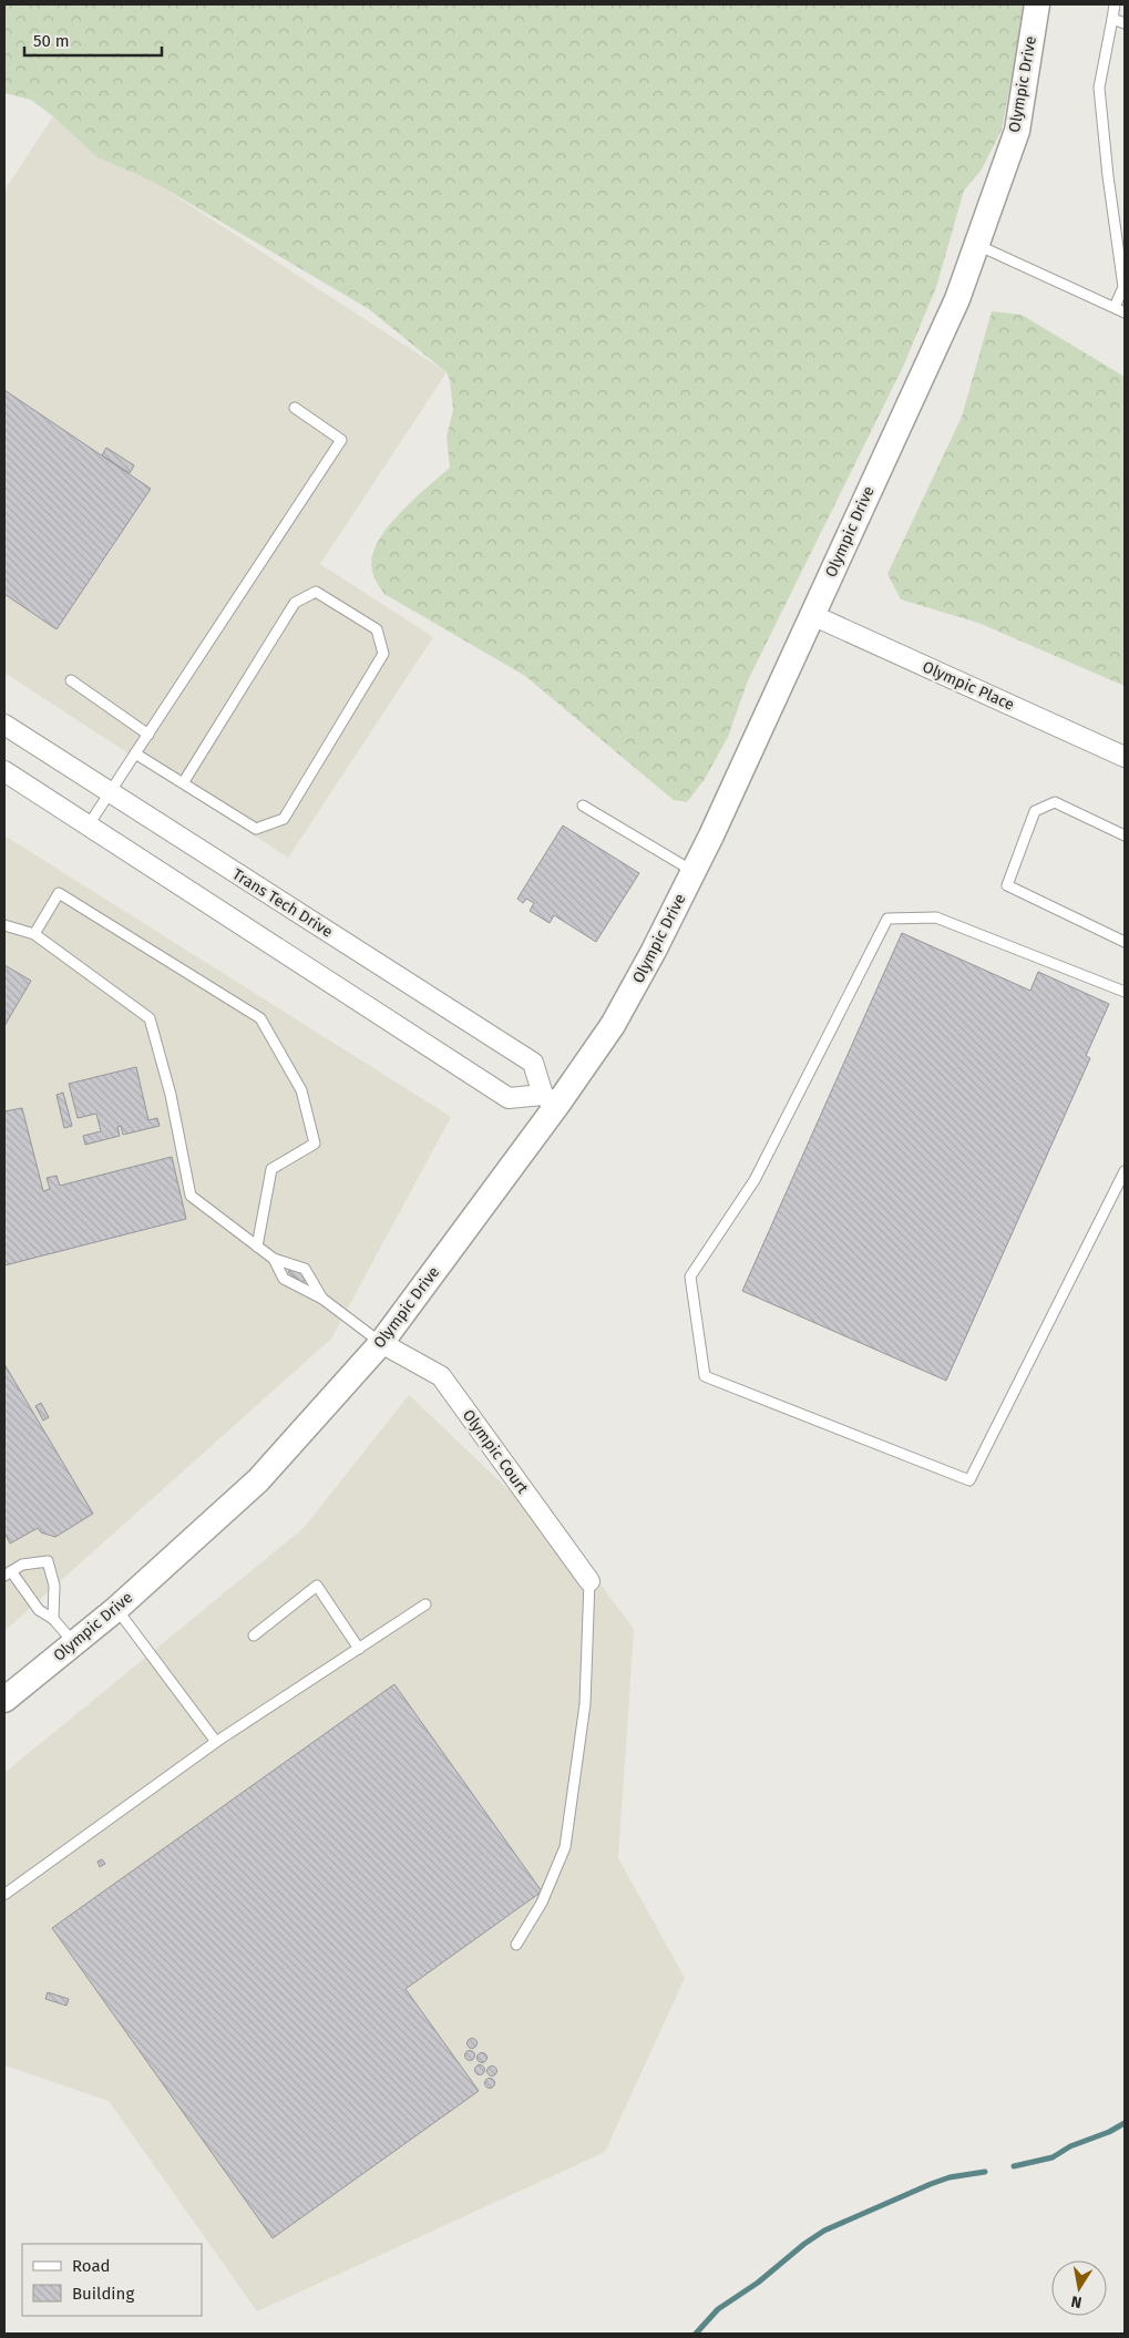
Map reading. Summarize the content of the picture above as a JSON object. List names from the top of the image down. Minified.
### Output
{"streets":{"street":["Olympic Drive","Olympic Place","Trans Tech Drive","Olympic Court"]},"crossings":[["Olympic Drive","Olympic Place"],["Olympic Drive","Trans Tech Drive"],["Olympic Drive","Olympic Court"]],"legend":["Road","Building"],"scale_bar":"50 m","north":"bottom"}
